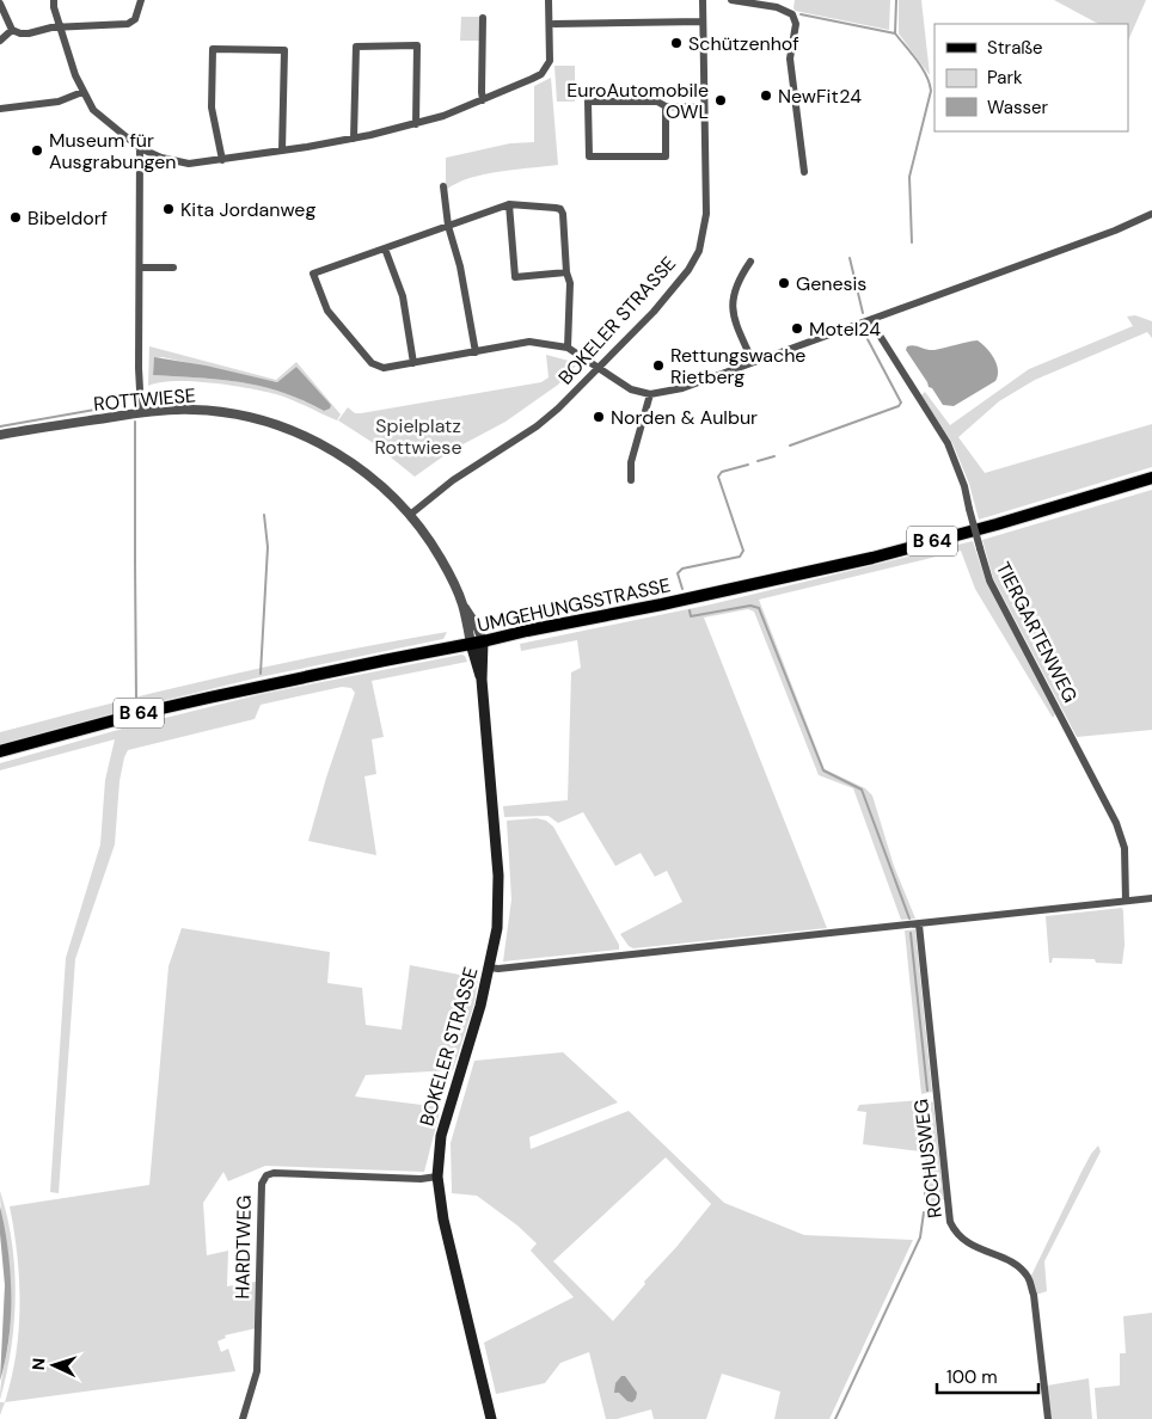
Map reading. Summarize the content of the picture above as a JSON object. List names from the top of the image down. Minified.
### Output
{"streets":{"main road":["BOKELER STRASSE","B 64","UMGEHUNGSSTRASSE"],"street":["ROTTWIESE","TIERGARTENWEG","ROCHUSWEG","HARDTWEG"]},"crossings":[["BOKELER STRASSE","ROTTWIESE"],["BOKELER STRASSE","UMGEHUNGSSTRASSE"],["BOKELER STRASSE","HARDTWEG"],["ROTTWIESE","UMGEHUNGSSTRASSE"]],"parks":["Spielplatz Rottwiese"],"places":["Schützenhof","NewFit24","EuroAutomobile OWL","Museum für Ausgrabungen","Kita Jordanweg","Bibeldorf","Genesis","Motel24","Rettungswache Rietberg","Norden & Aulbur"],"legend":["Straße","Park","Wasser"],"scale_bar":"100 m","north":"left"}
